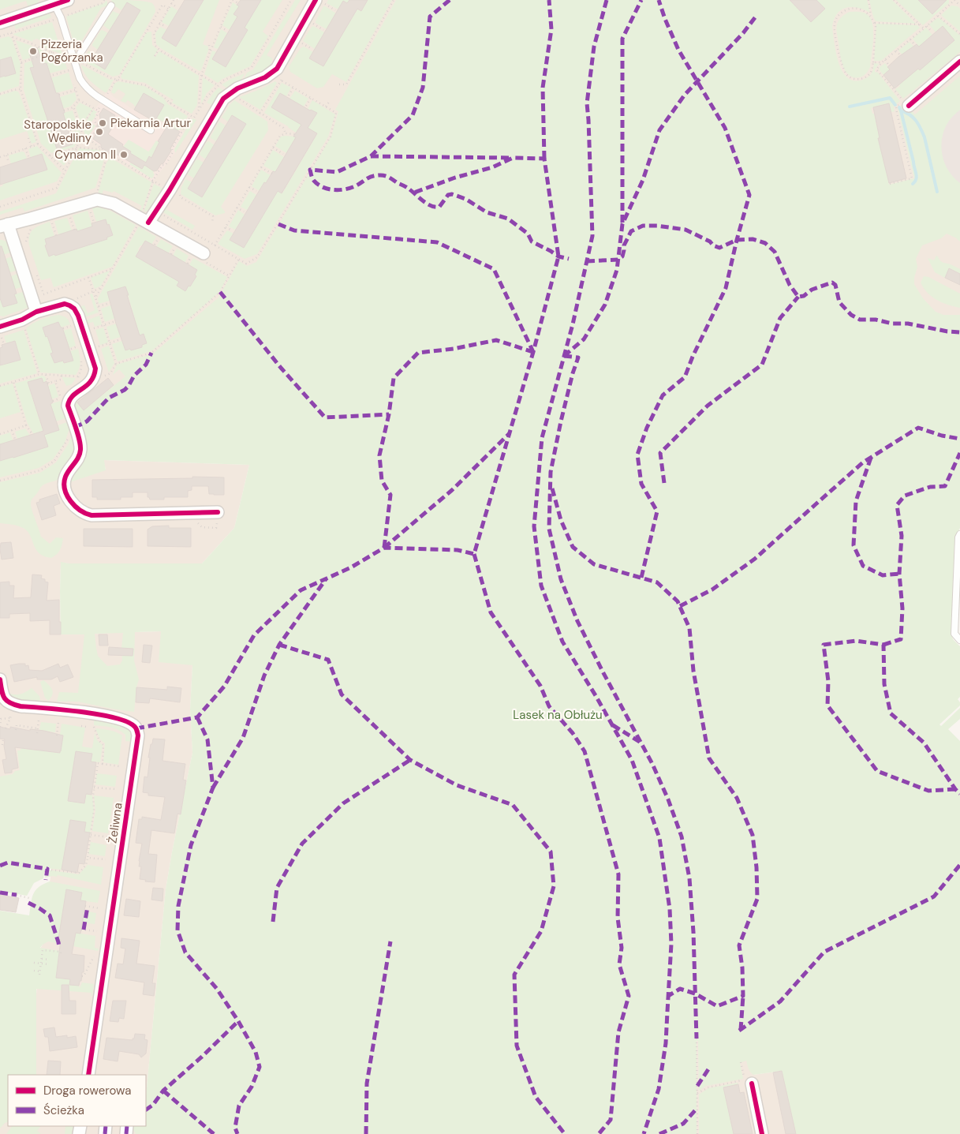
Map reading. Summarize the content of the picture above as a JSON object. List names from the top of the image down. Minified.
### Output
{"streets":{"street":["Żeliwna"]},"parks":["Lasek na Obłużu"],"places":["Pizzeria Pogórzanka","Piekarnia Artur","Staropolskie Wędliny","Cynamon II"],"legend":["Droga rowerowa","Ścieżka"]}
